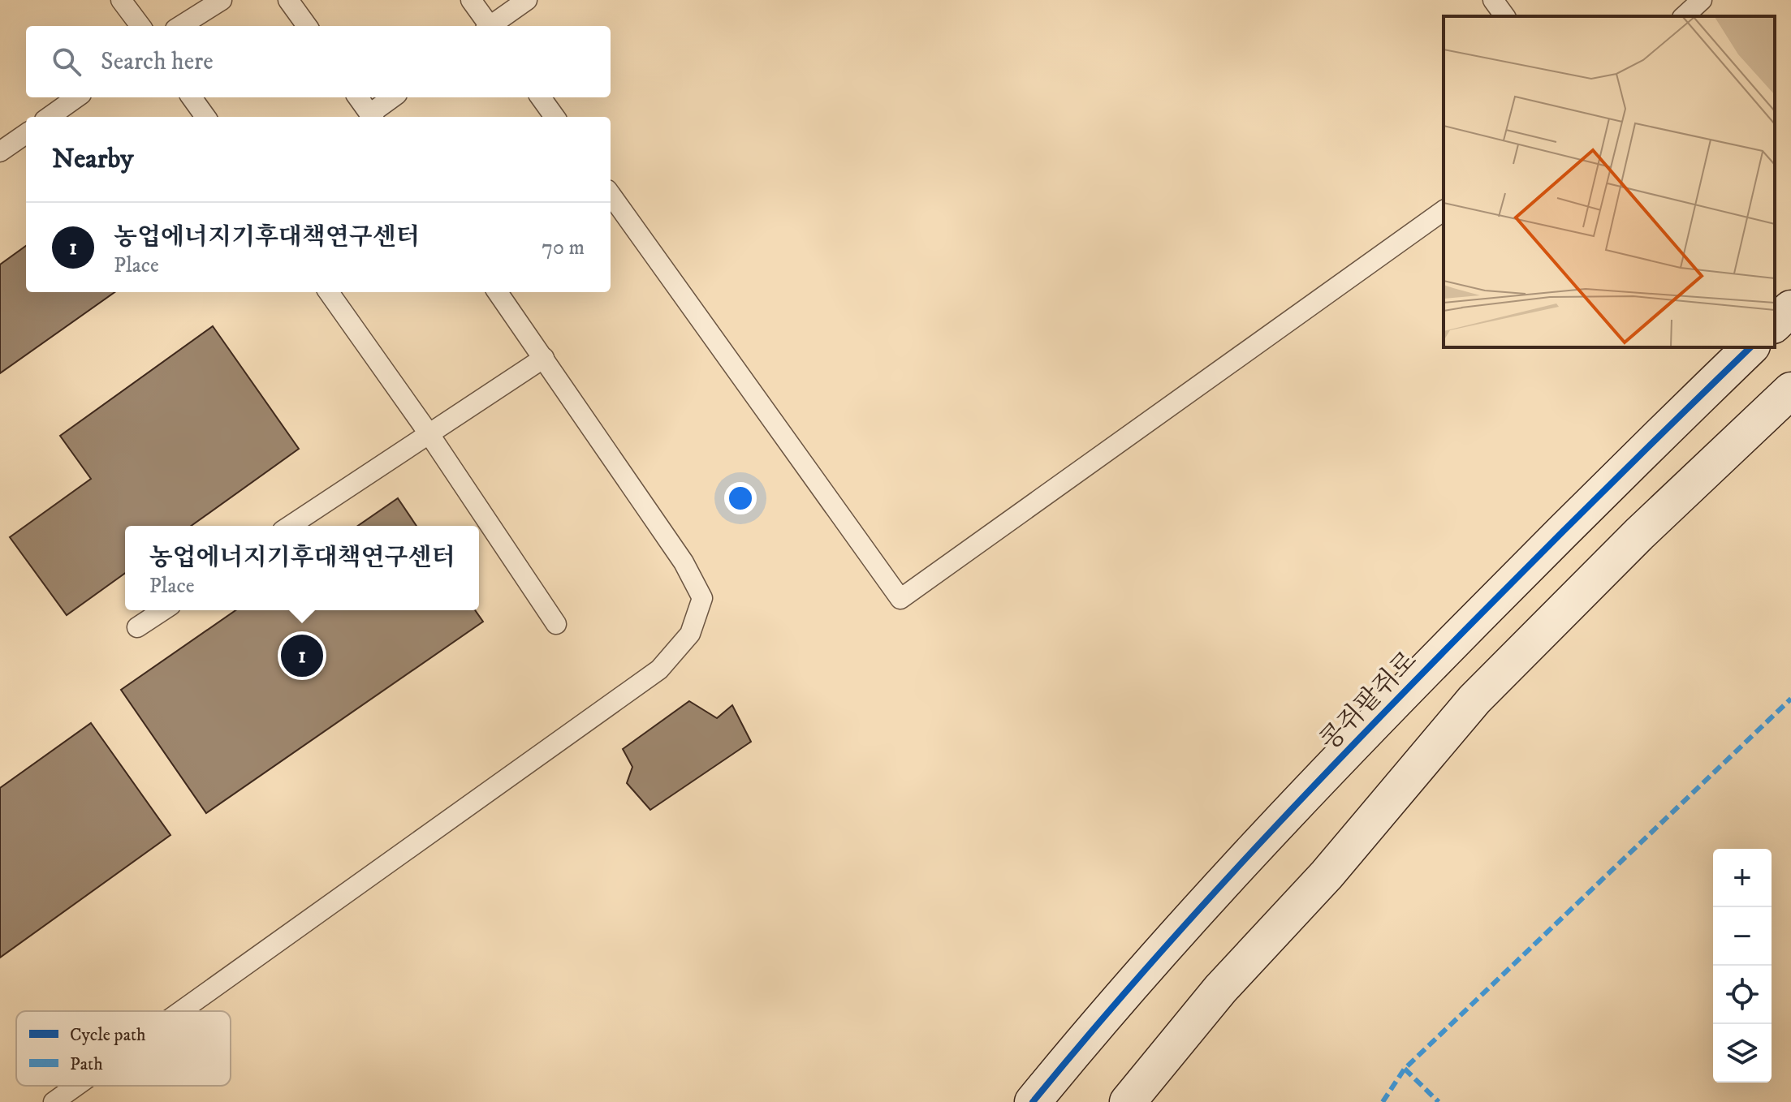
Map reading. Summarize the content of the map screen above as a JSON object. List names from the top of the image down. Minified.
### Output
{"streets":{"main road":["콩쥐팥쥐로"]},"legend":["Cycle path","Path"],"page":{"search":"Search here","heading":"Nearby","list":[{"mark":"1","name":"농업에너지기후대책연구센터","note":"Place","value":"70 m"}],"popup":["농업에너지기후대책연구센터","Place"],"pins":"1","map_buttons":["+","−"]}}
